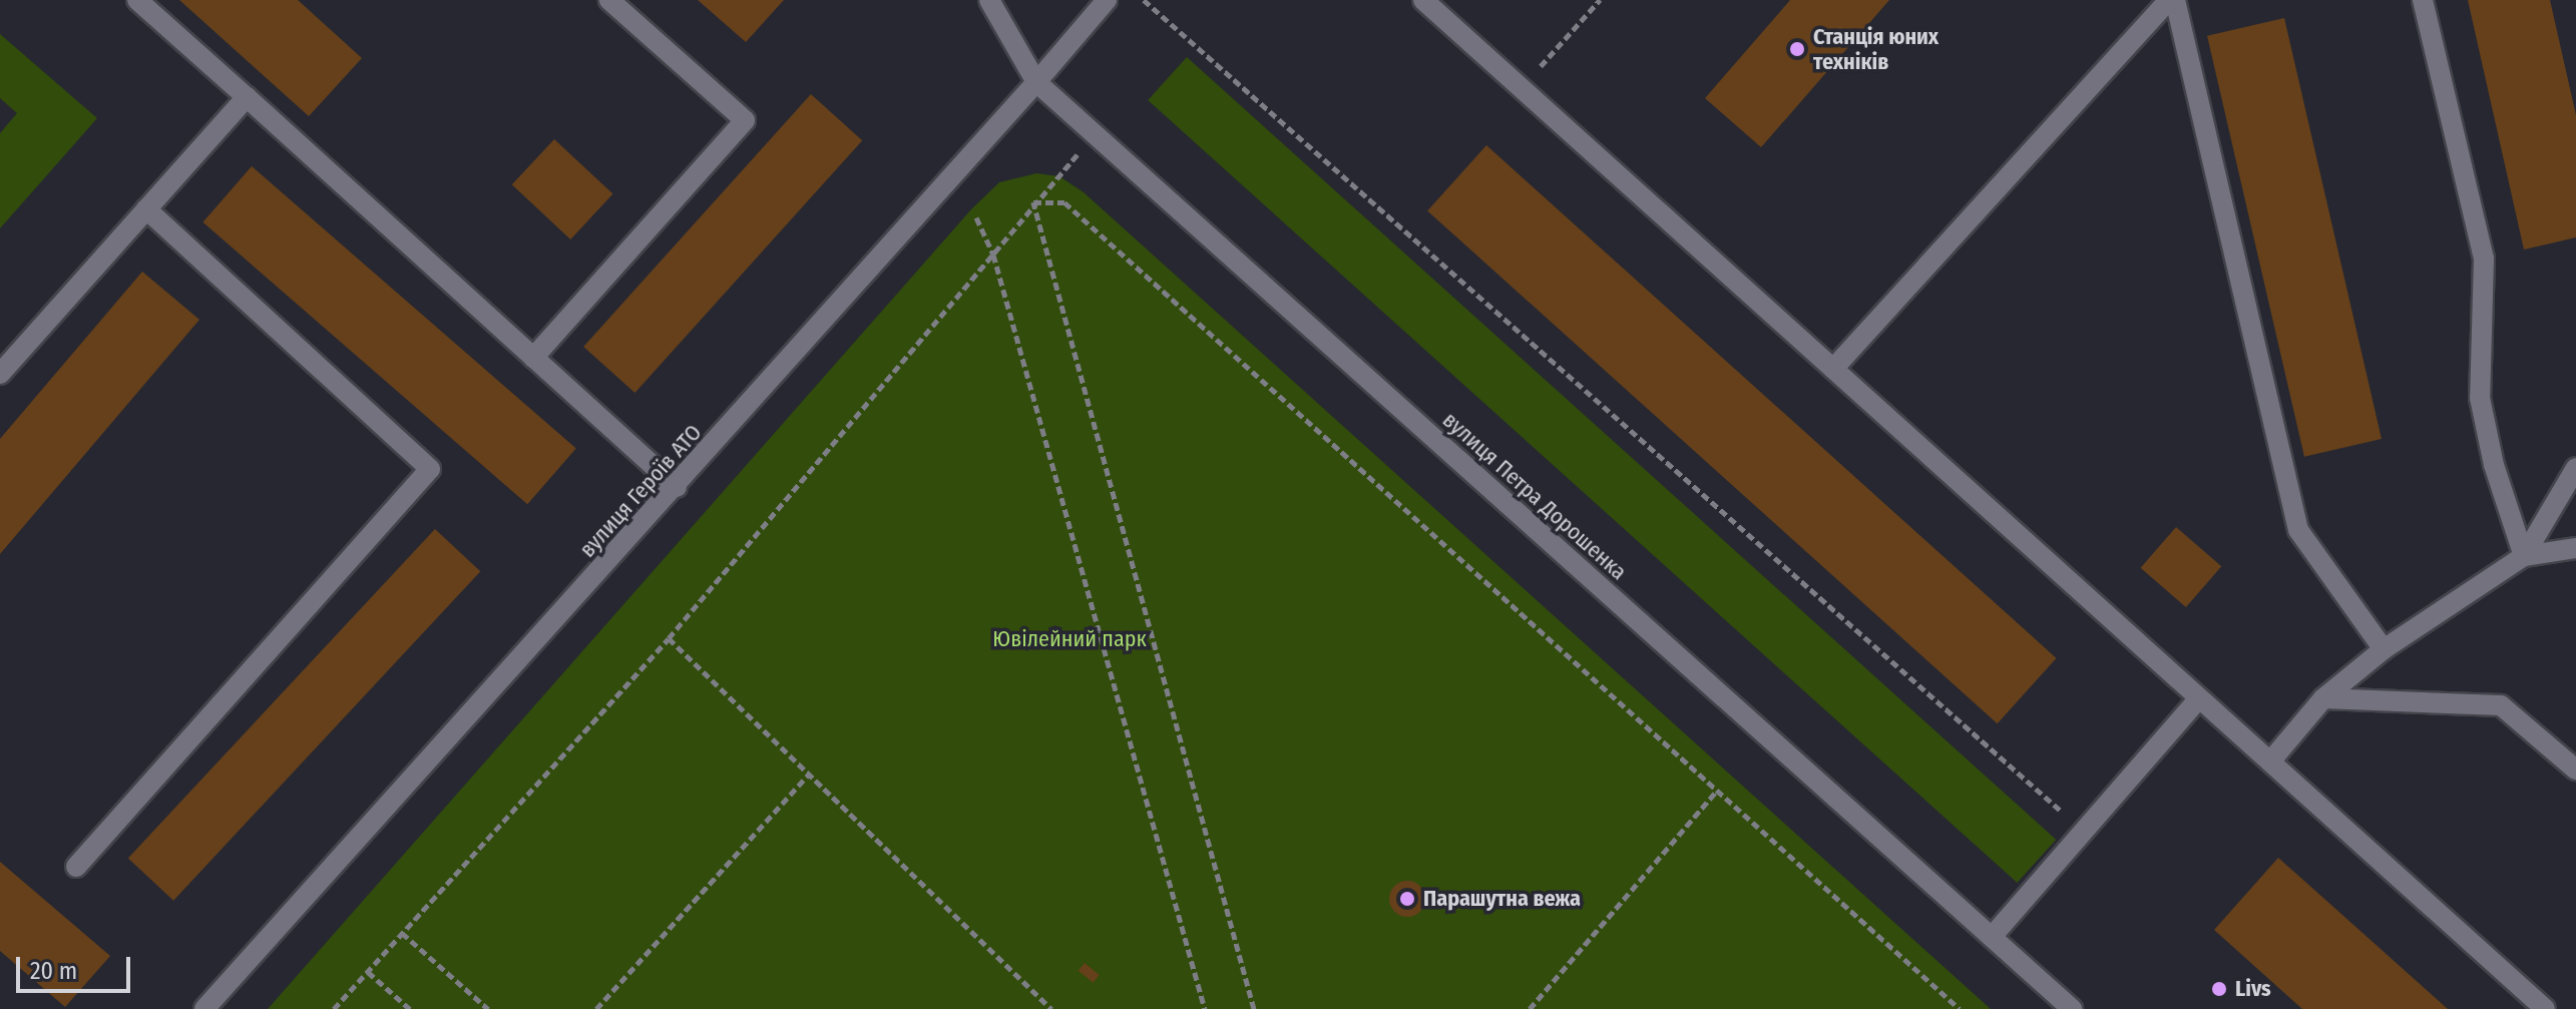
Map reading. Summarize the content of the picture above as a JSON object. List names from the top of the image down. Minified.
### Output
{"streets":{"main road":["вулиця Героїв АТО","вулиця Петра Дорошенка"]},"crossings":[["вулиця Героїв АТО","вулиця Петра Дорошенка"]],"parks":["Ювілейний парк"],"places":["Станція юних техніків","Парашутна вежа","Livs"],"scale_bar":"20 m"}
